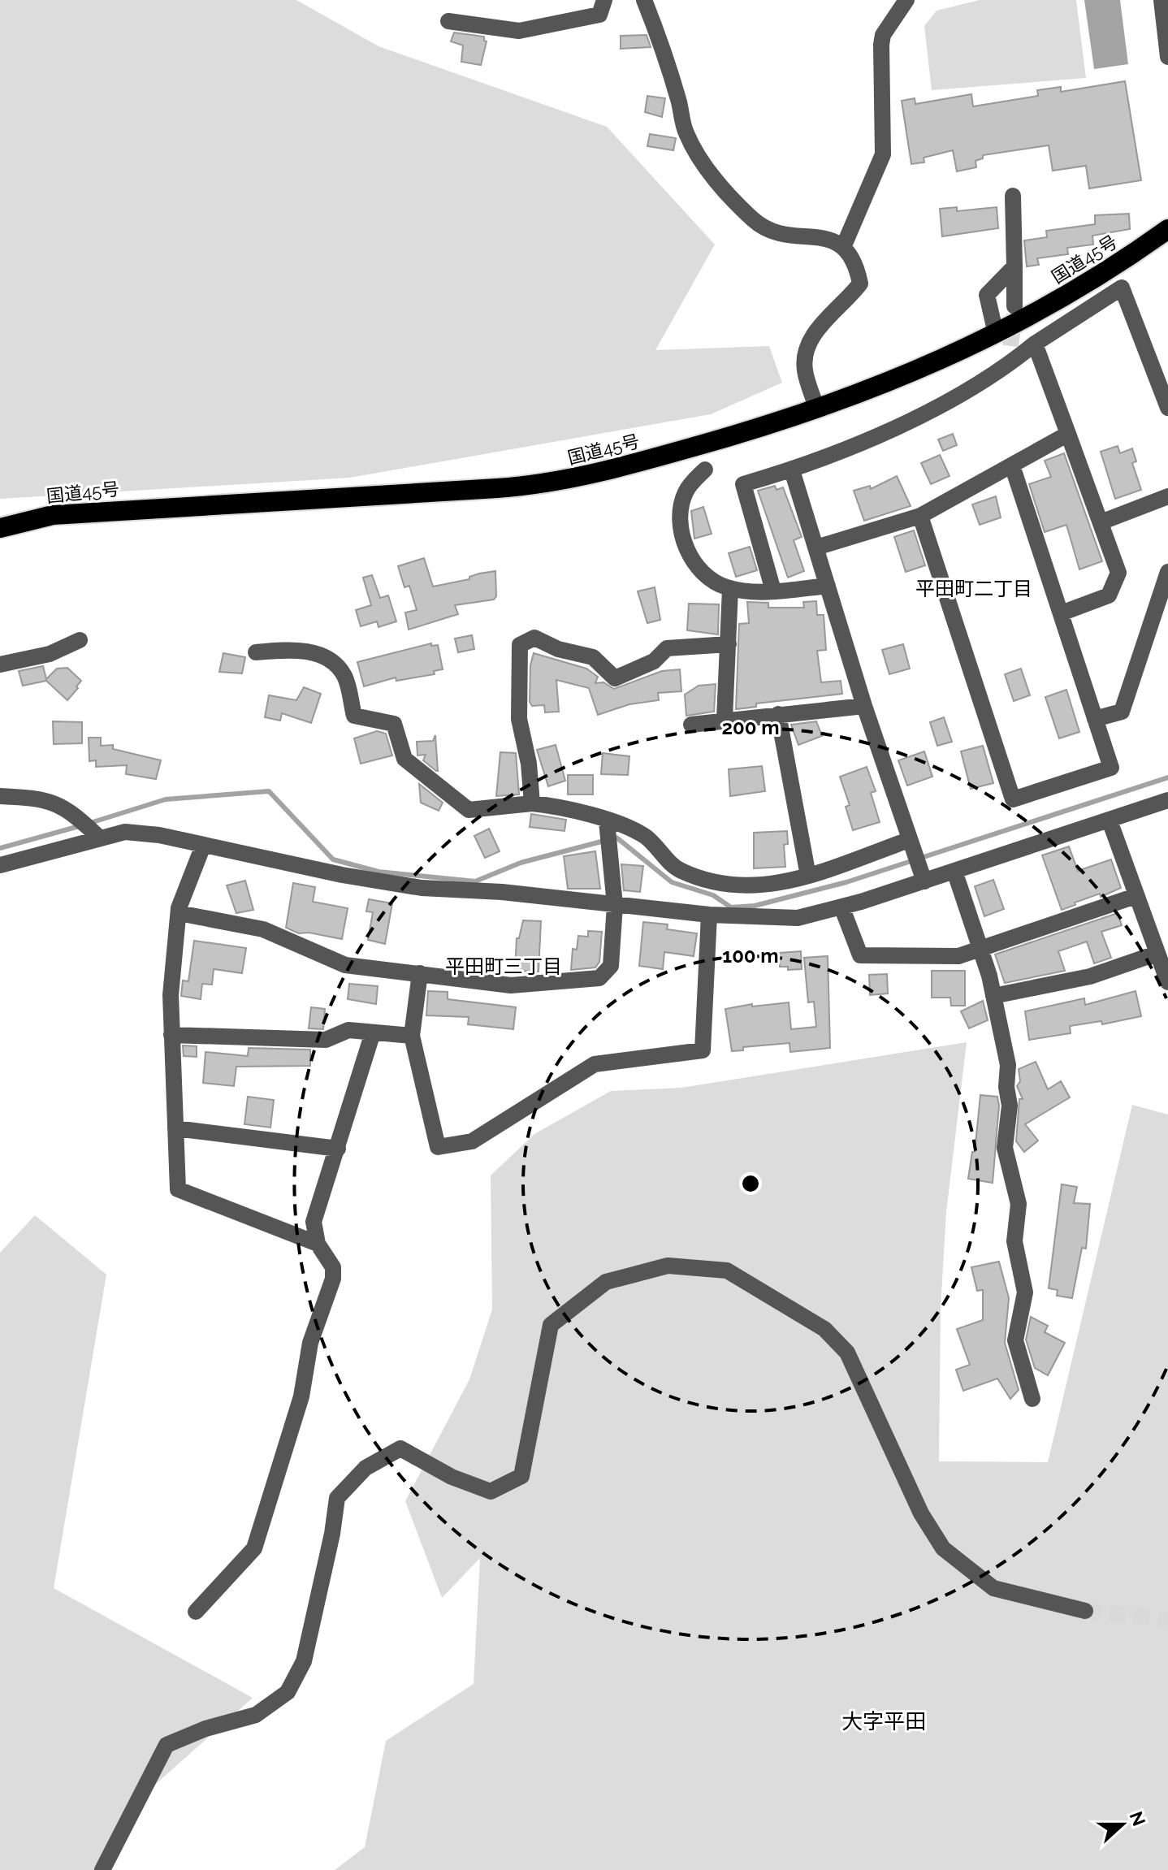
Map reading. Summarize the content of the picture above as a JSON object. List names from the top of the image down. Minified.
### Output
{"streets":{"highway":["国道45号"]},"districts":["平田町二丁目","平田町三丁目","大字平田"],"north":"right","rings":["200 m","100 m"]}
